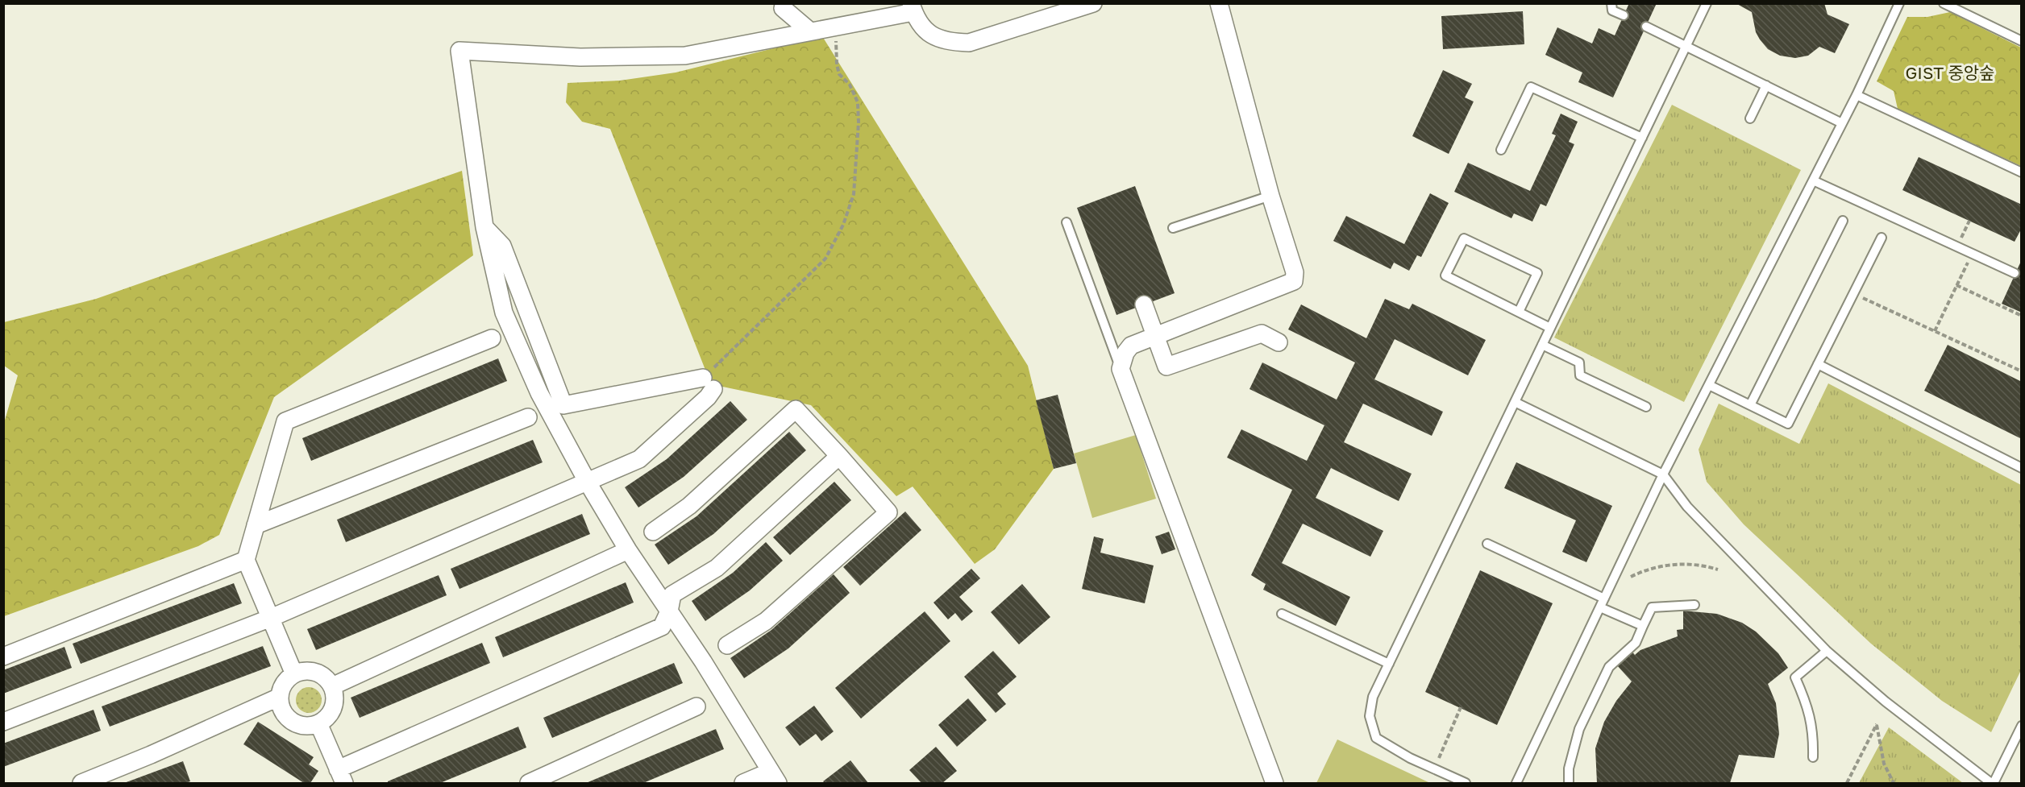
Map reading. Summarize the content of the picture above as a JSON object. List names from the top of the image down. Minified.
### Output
{"parks":["GIST 중앙숲"]}
